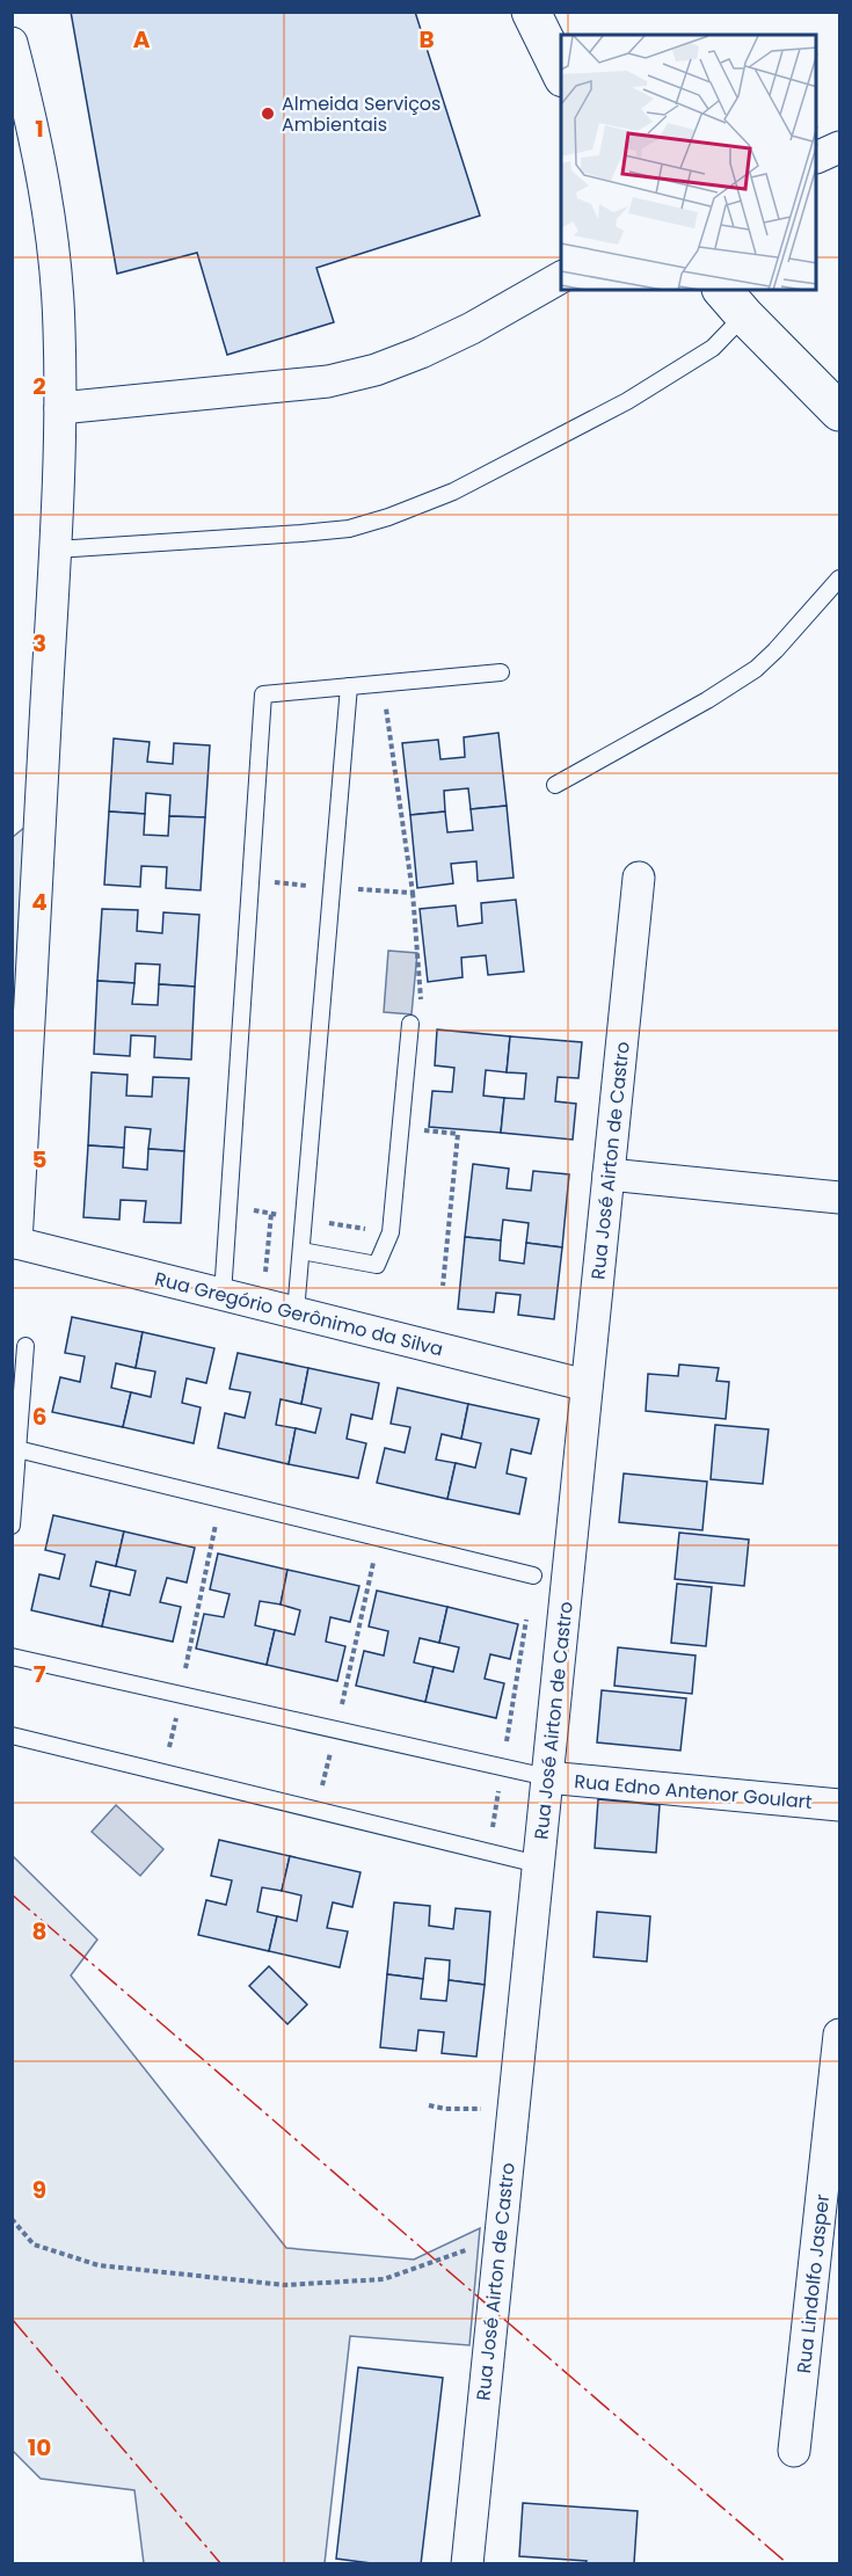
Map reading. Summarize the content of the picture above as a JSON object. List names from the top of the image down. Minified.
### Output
{"streets":{"street":["Rua José Airton de Castro","Rua Gregório Gerônimo da Silva","Rua Edno Antenor Goulart","Rua Lindolfo Jasper"]},"crossings":[["Rua José Airton de Castro","Rua Gregório Gerônimo da Silva"],["Rua José Airton de Castro","Rua Edno Antenor Goulart"]],"places":["Almeida Serviços Ambientais"],"grid":{"columns":["A","B"],"rows":["1","2","3","4","5","6","7","8","9","10"]}}
